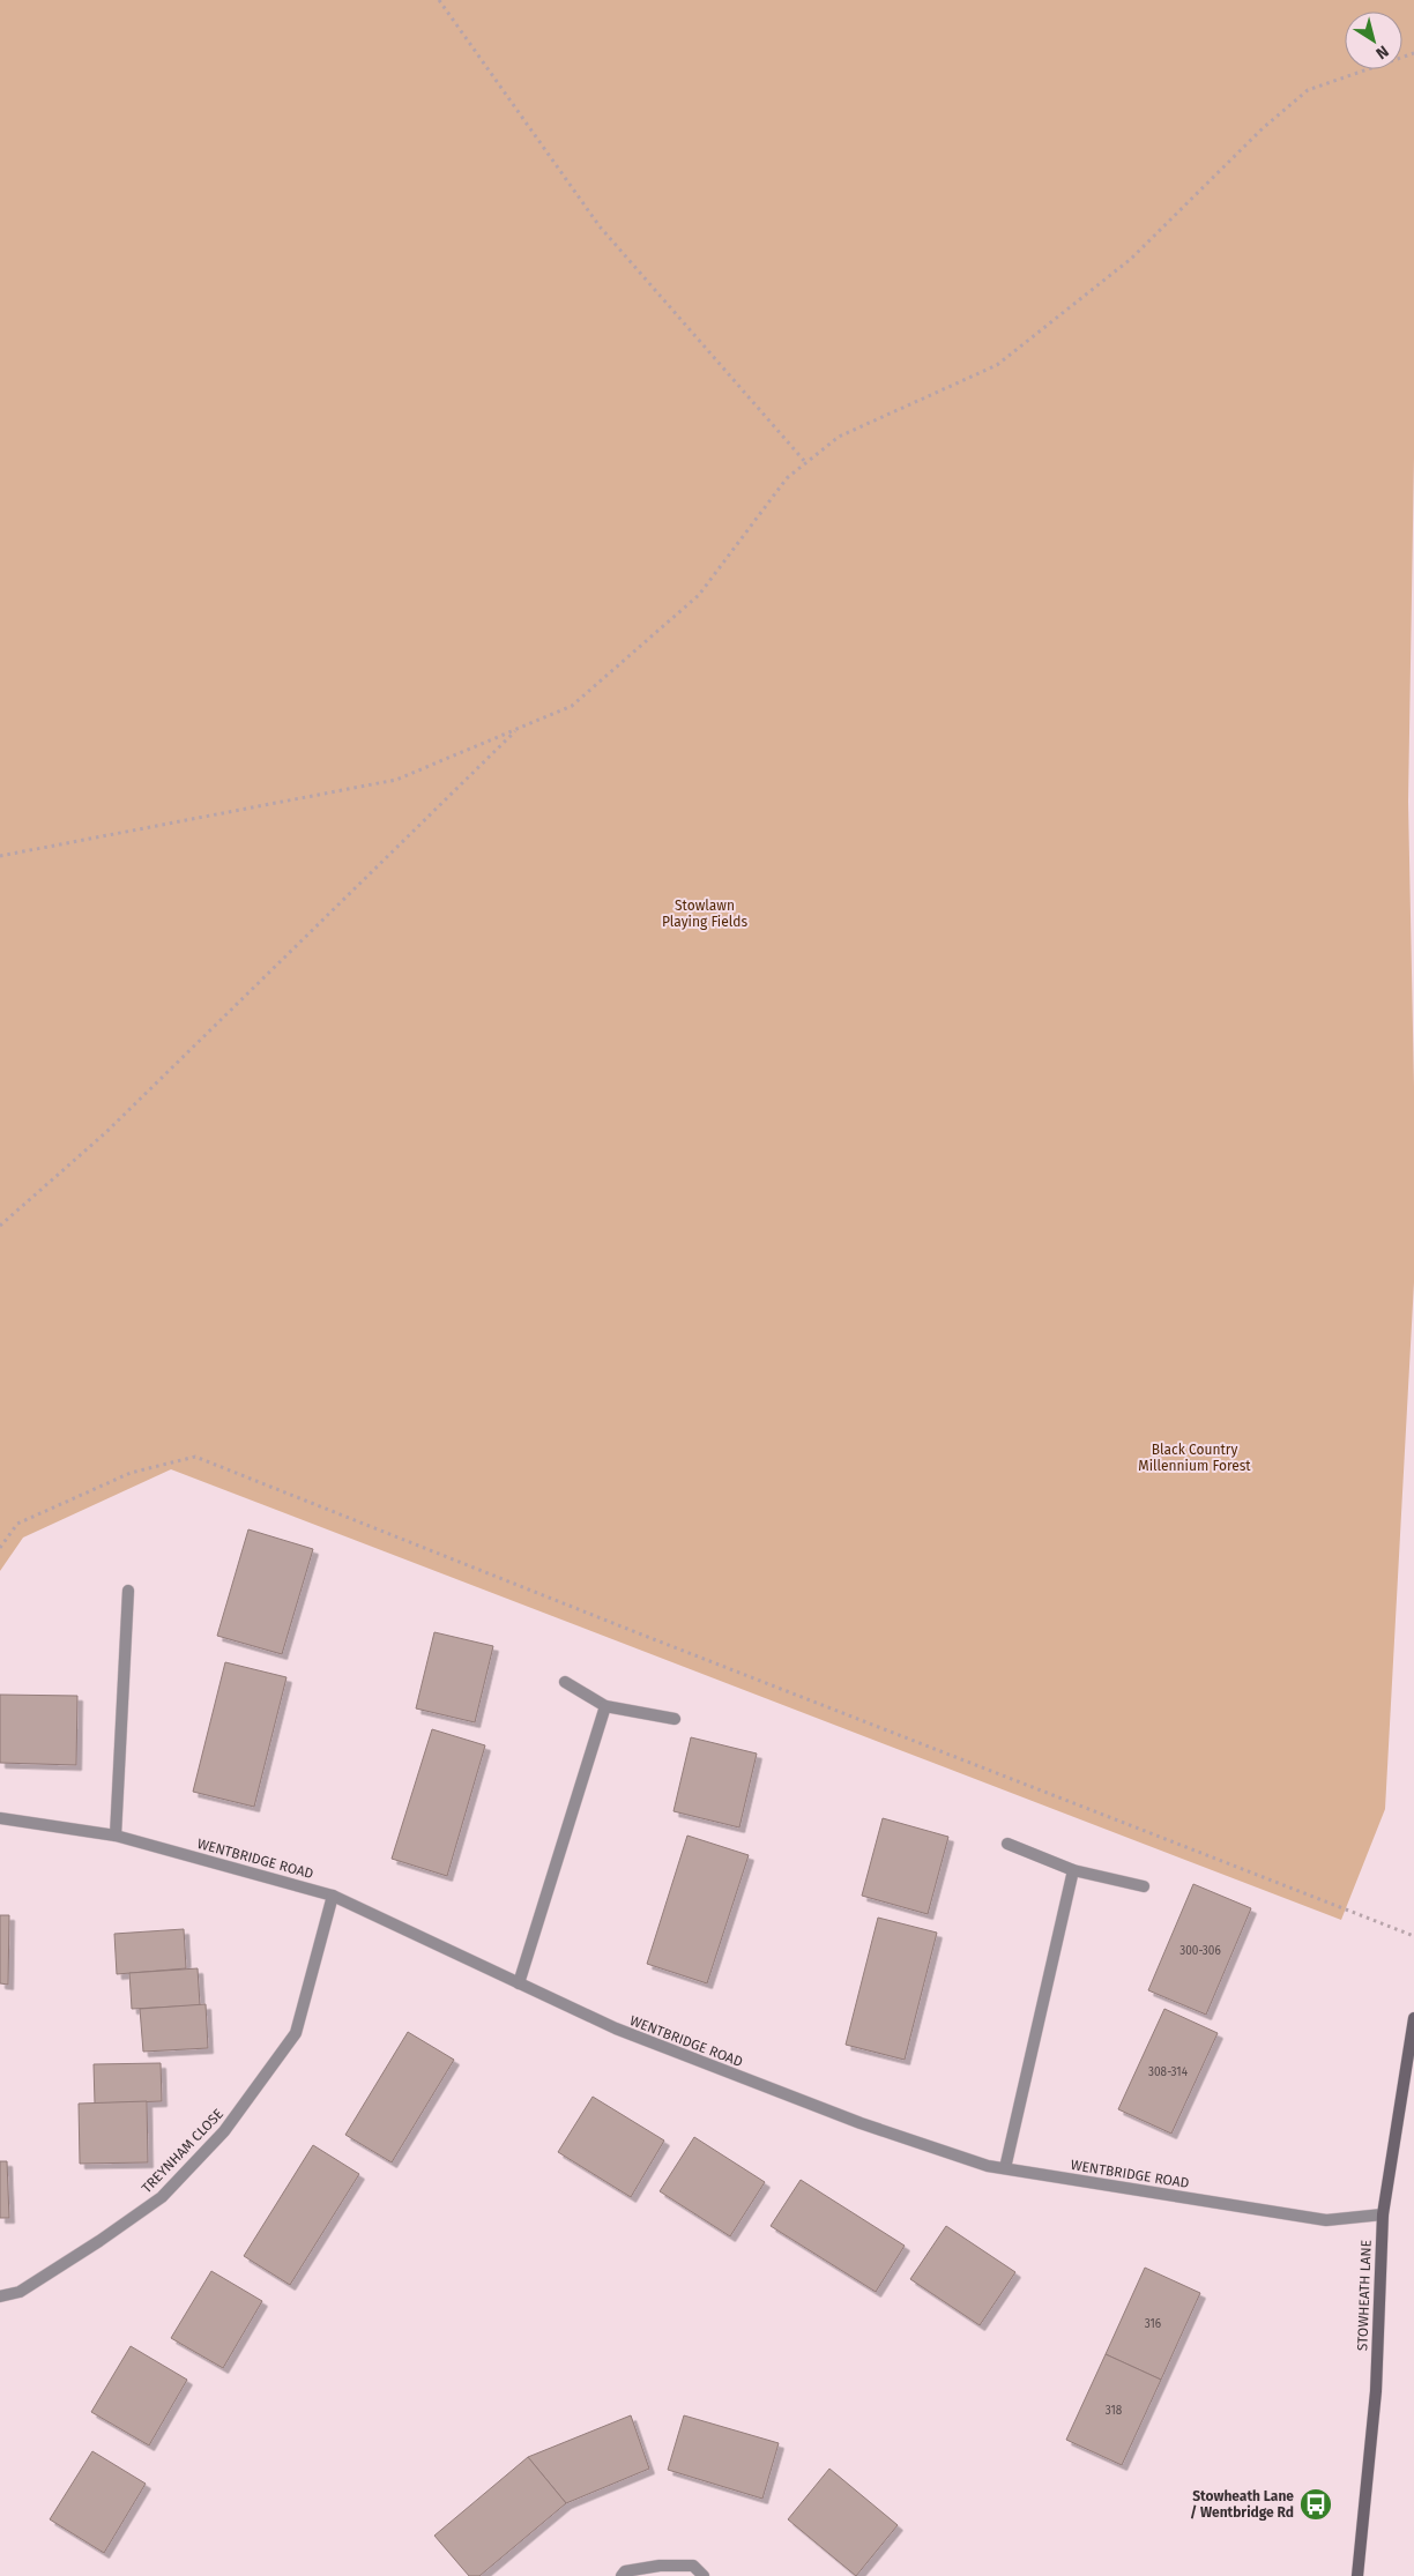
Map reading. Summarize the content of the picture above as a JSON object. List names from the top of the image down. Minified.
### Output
{"streets":{"street":["WENTBRIDGE ROAD","TREYNHAM CLOSE","STOWHEATH LANE"]},"crossings":[["WENTBRIDGE ROAD","TREYNHAM CLOSE"],["WENTBRIDGE ROAD","STOWHEATH LANE"]],"parks":["Stowlawn Playing Fields","Black Country Millennium Forest"],"places":{"bus stop":["Stowheath Lane / Wentbridge Rd"]},"house_numbers":["300-306","308-314","316","318"],"north":"bottom right"}
